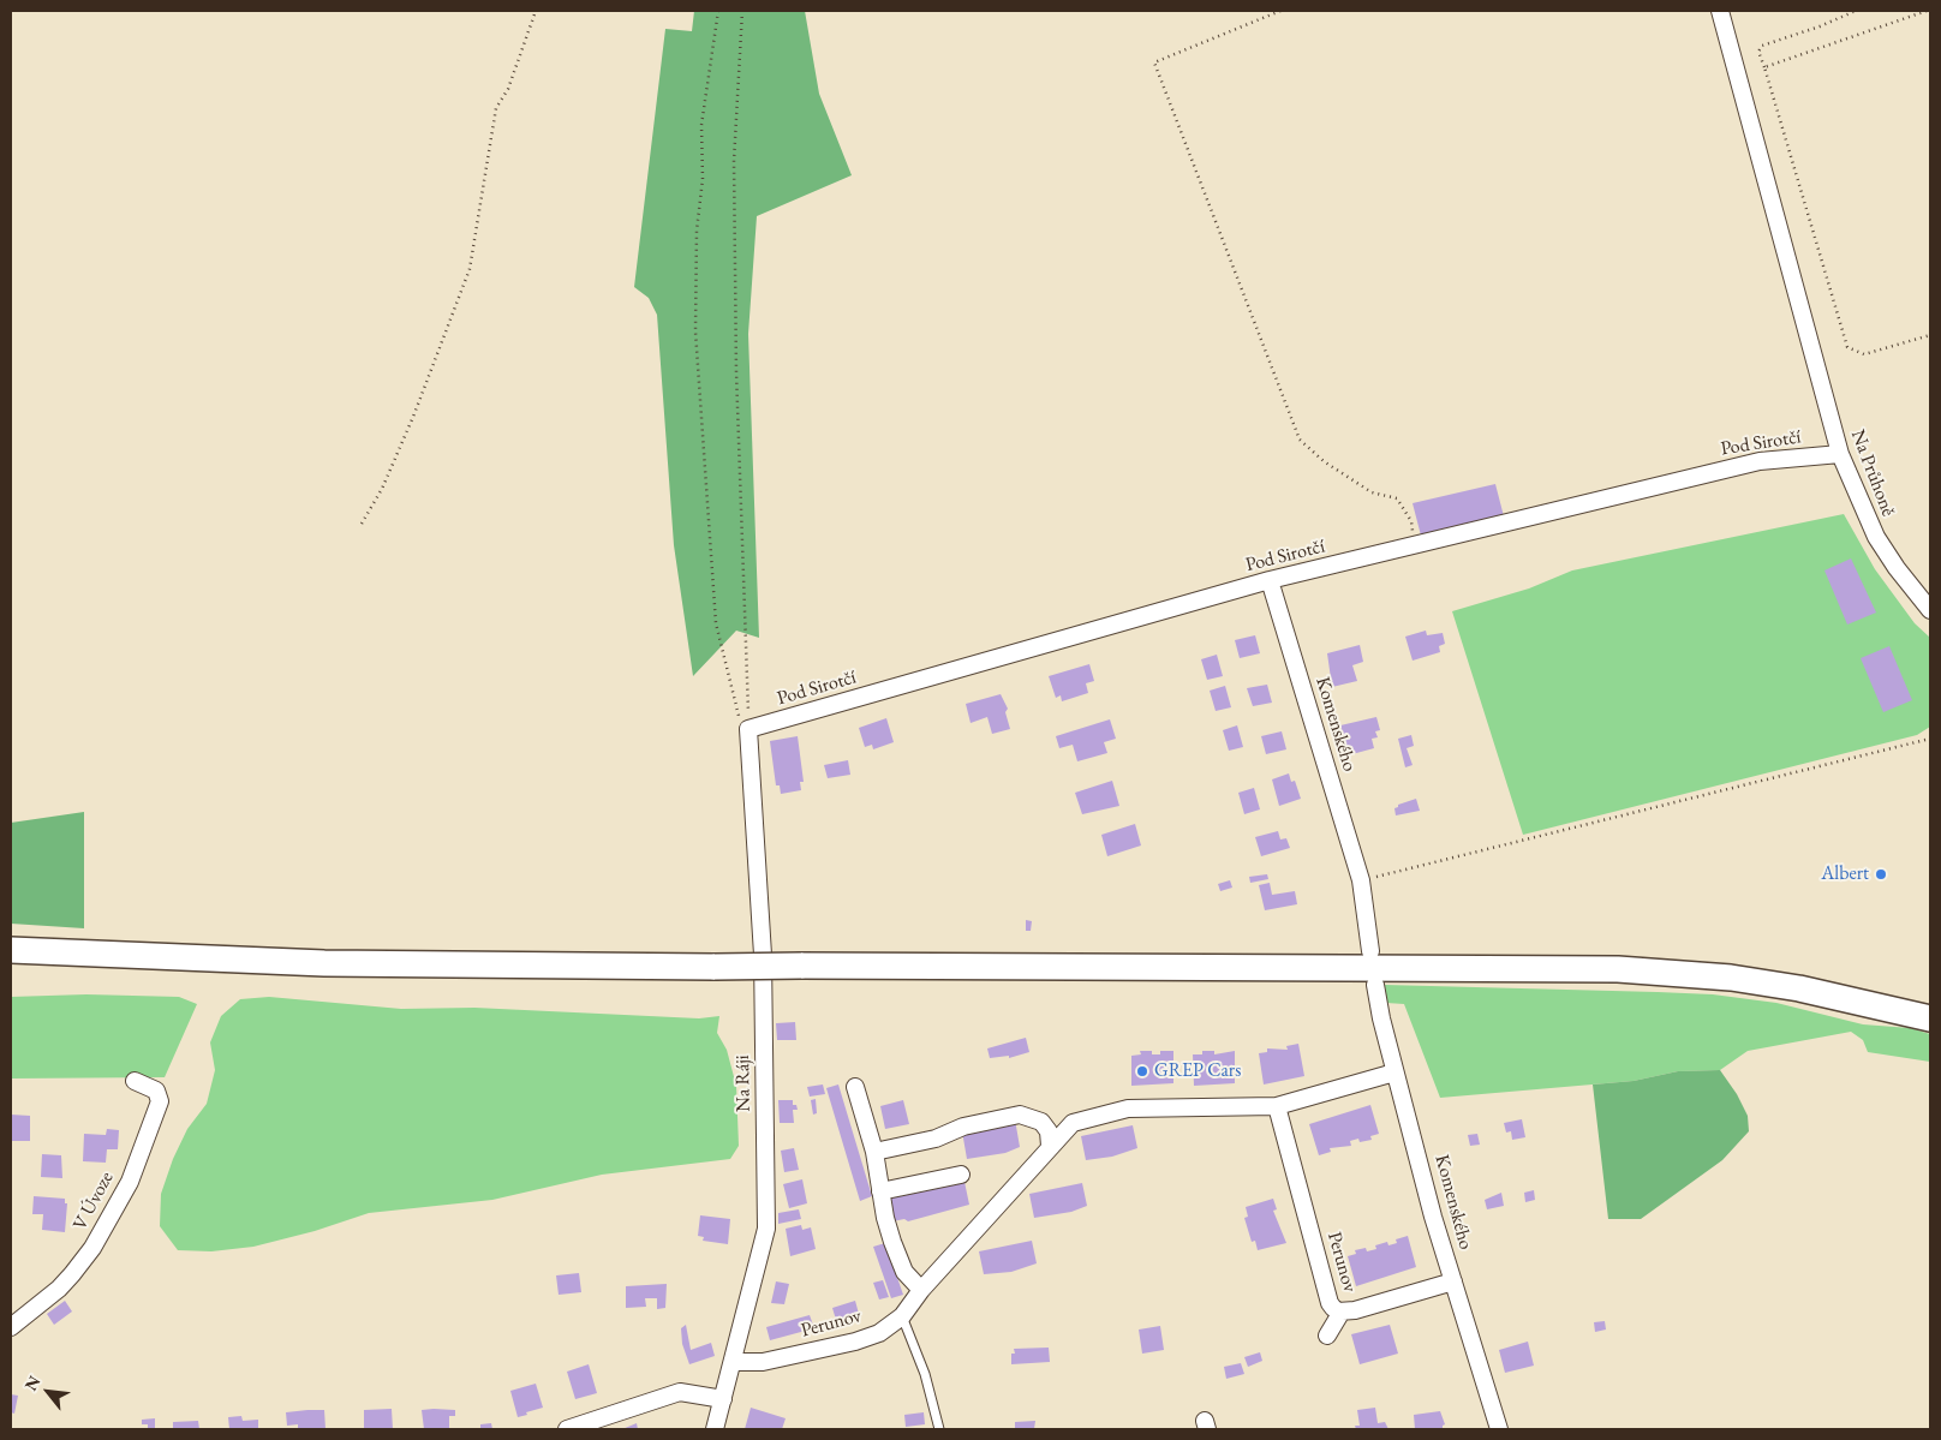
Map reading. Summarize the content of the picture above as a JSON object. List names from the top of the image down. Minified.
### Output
{"streets":{"street":["Pod Sirotčí","Na Průhoně","Komenského","Na Ráji","V Úvoze","Perunov"]},"crossings":[["Pod Sirotčí","Na Průhoně"],["Pod Sirotčí","Komenského"],["Pod Sirotčí","Na Ráji"],["Komenského","Perunov"],["Na Ráji","Perunov"]],"places":["Albert","GREP Cars"],"north":"top left"}
